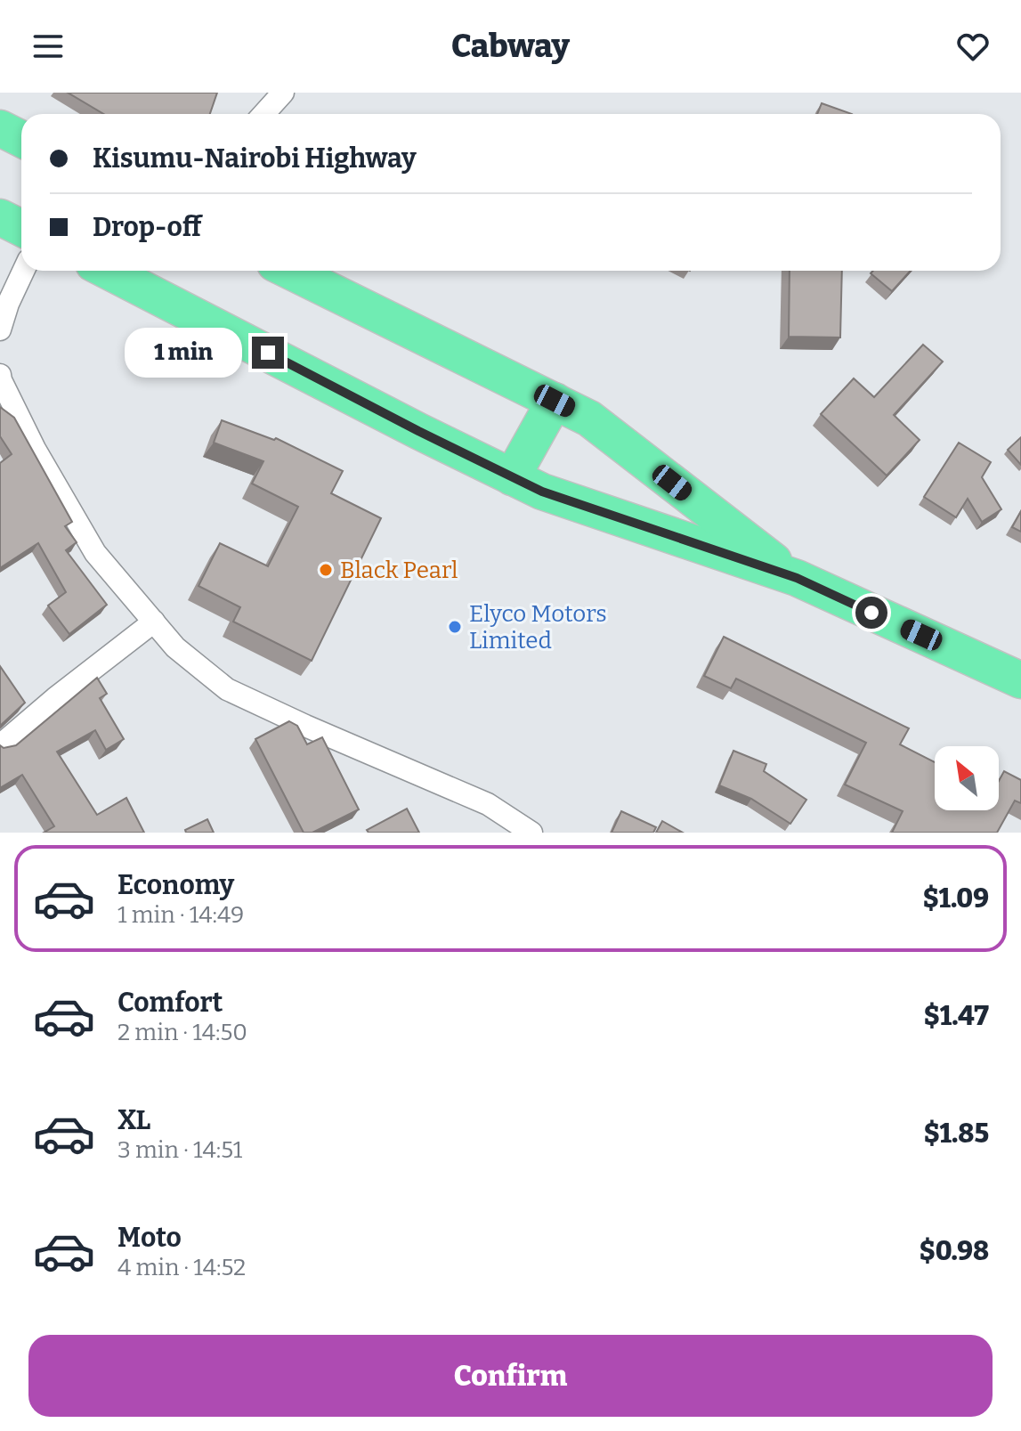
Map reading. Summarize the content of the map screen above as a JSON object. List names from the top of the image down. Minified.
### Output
{"places":["Black Pearl","Elyco Motors Limited"],"north":"top left","page":{"header":"Cabway","banner":["Kisumu-Nairobi Highway","Drop-off"],"bubble":"1 min","list":[{"name":"Economy","note":"1 min · 14:49","value":"$1.09"},{"name":"Comfort","note":"2 min · 14:50","value":"$1.47"},{"name":"XL","note":"3 min · 14:51","value":"$1.85"},{"name":"Moto","note":"4 min · 14:52","value":"$0.98"}],"buttons":"Confirm"}}
